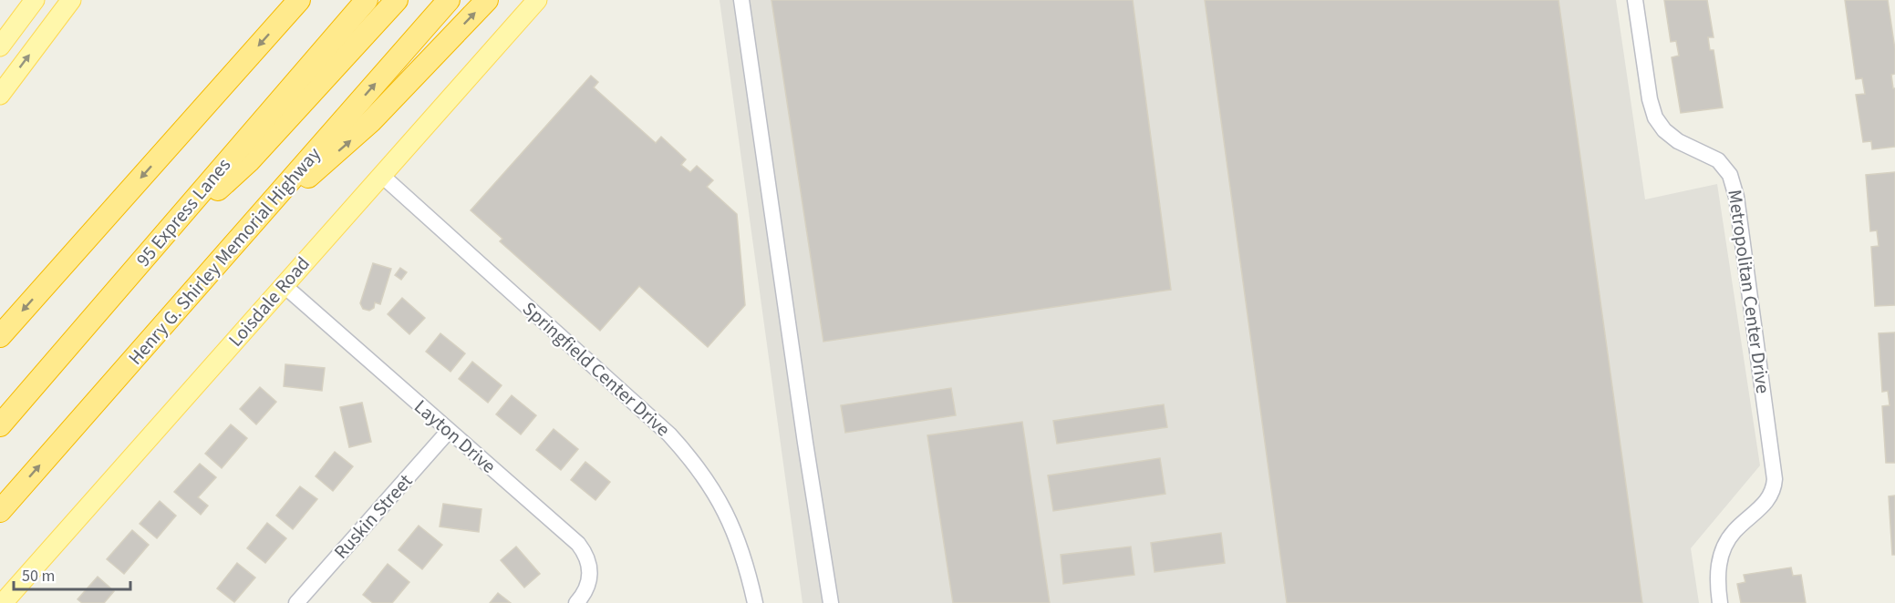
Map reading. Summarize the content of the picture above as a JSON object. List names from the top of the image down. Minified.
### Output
{"streets":{"highway":["95 Express Lanes","Henry G. Shirley Memorial Highway"],"main road":["Loisdale Road"],"street":["Metropolitan Center Drive","Springfield Center Drive","Layton Drive","Ruskin Street"]},"crossings":[["Loisdale Road","Springfield Center Drive"],["Loisdale Road","Layton Drive"],["Layton Drive","Ruskin Street"]],"scale_bar":"50 m"}
